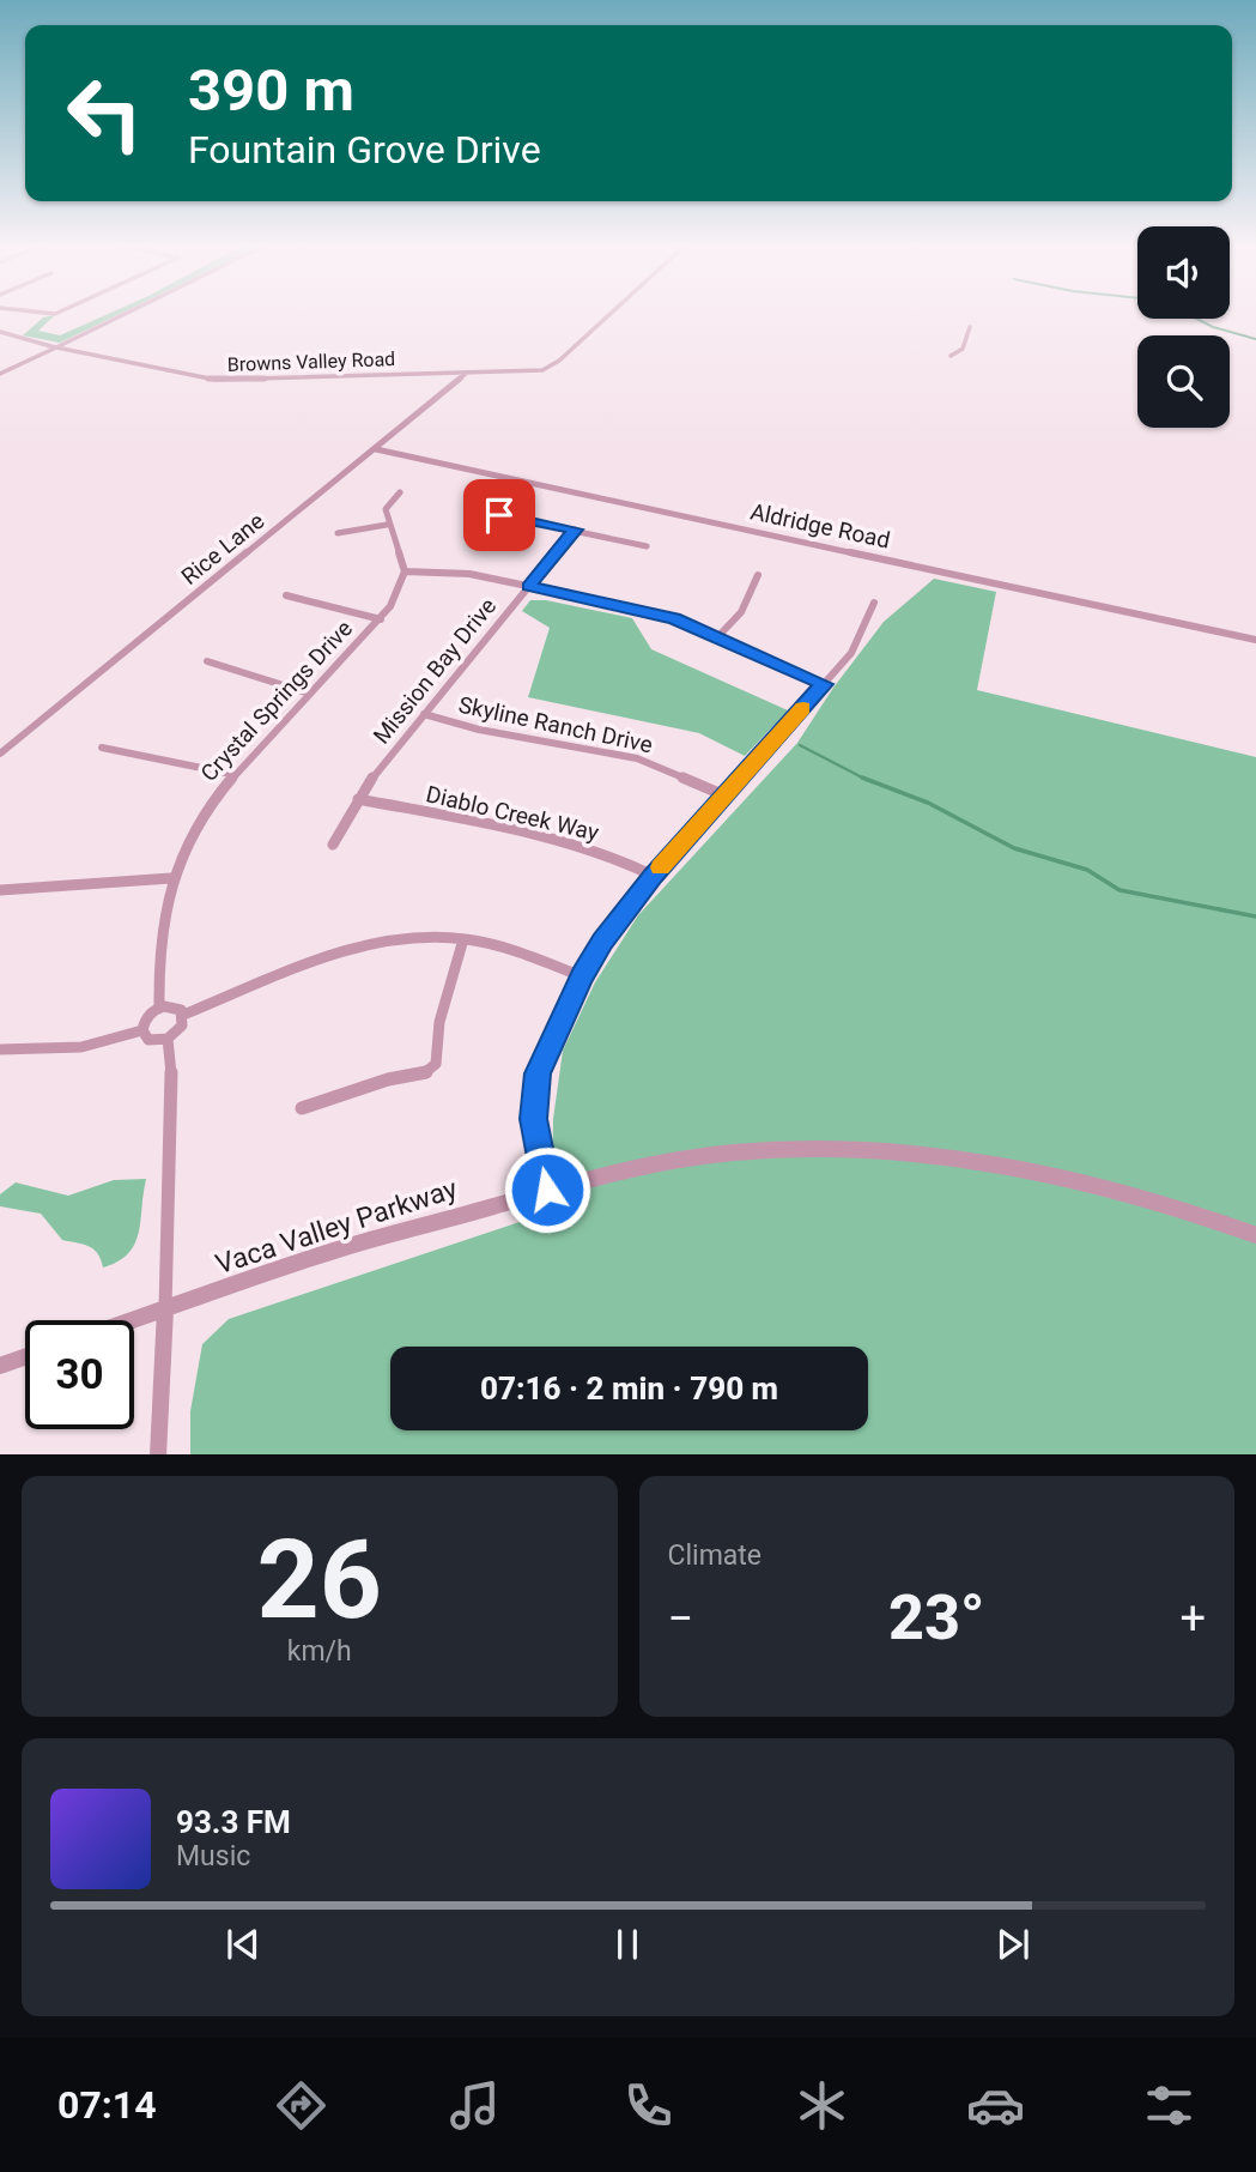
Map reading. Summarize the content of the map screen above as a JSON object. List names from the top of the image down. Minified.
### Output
{"streets":{"street":["Browns Valley Road","Aldridge Road","Rice Lane","Mission Bay Drive","Crystal Springs Drive","Skyline Ranch Drive","Diablo Creek Way","Vaca Valley Parkway"]},"crossings":[["Browns Valley Road","Rice Lane"],["Aldridge Road","Rice Lane"],["Mission Bay Drive","Skyline Ranch Drive"],["Mission Bay Drive","Diablo Creek Way"]],"page":{"turn":["390 m","Fountain Grove Drive"],"limit":"30","trip":"07:16 · 2 min · 790 m","tile":[["26","km/h"],"Climate"],"heat":["−","23°","+"],"song":["93.3 FM","Music"],"tabs":"07:14"}}
